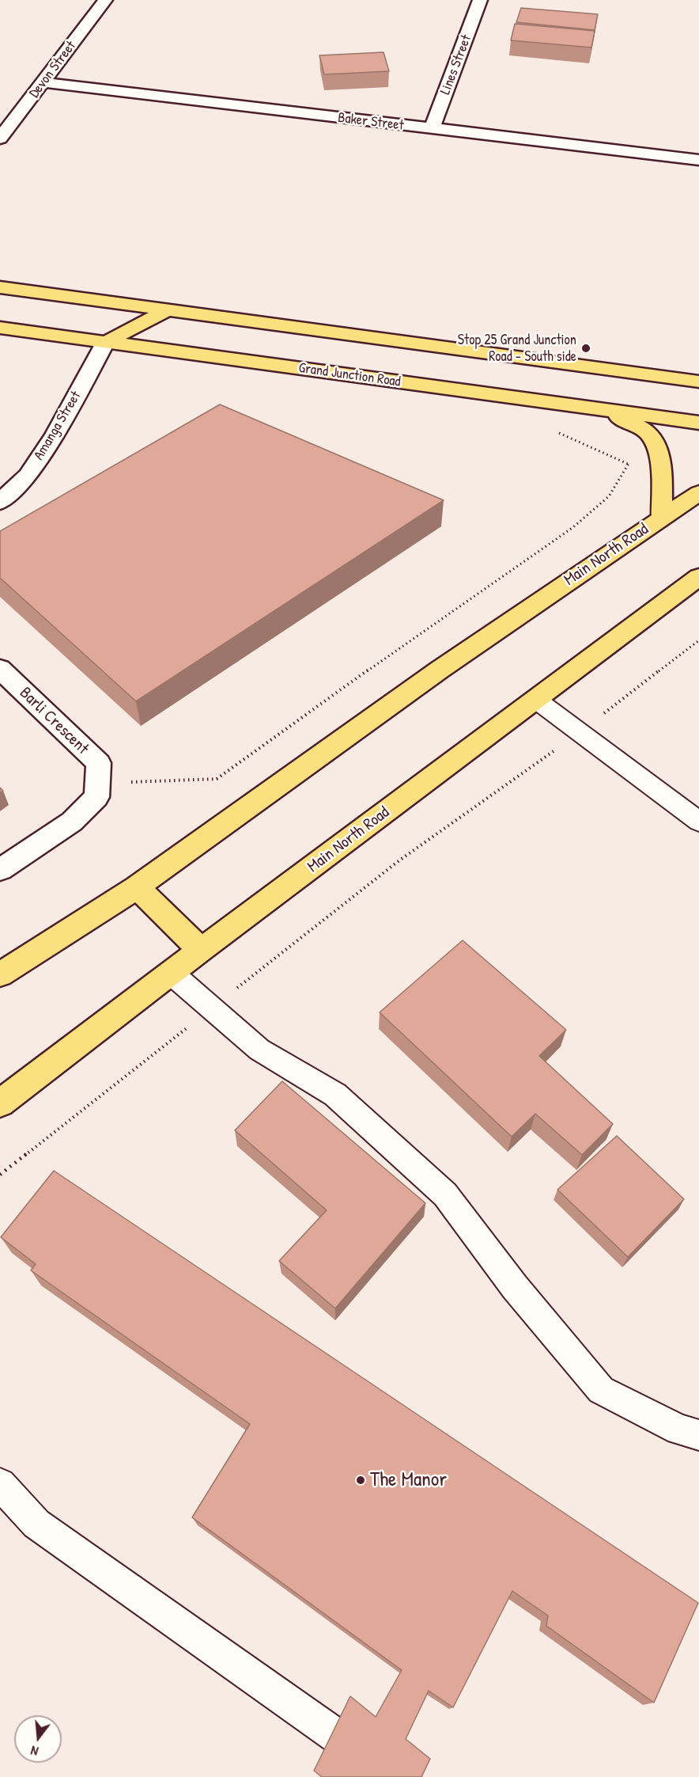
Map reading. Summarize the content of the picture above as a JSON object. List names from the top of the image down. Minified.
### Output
{"streets":{"highway":["Grand Junction Road","Main North Road"],"street":["Lines Street","Devon Street","Baker Street","Amanga Street","Barli Crescent"]},"crossings":[["Lines Street","Baker Street"],["Devon Street","Baker Street"],["Grand Junction Road","Amanga Street"]],"places":["Stop 25 Grand Junction Road - South side","The Manor"],"north":"bottom"}
